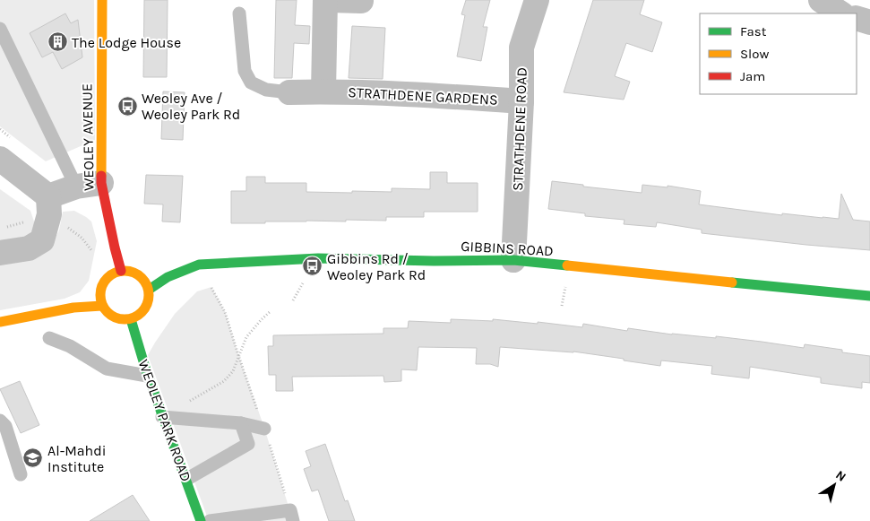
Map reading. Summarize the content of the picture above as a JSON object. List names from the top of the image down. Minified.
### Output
{"streets":{"street":["STRATHDENE GARDENS","STRATHDENE ROAD","WEOLEY AVENUE","GIBBINS ROAD","WEOLEY PARK ROAD"]},"crossings":[["STRATHDENE GARDENS","STRATHDENE ROAD"],["STRATHDENE ROAD","GIBBINS ROAD"],["WEOLEY AVENUE","GIBBINS ROAD"],["WEOLEY AVENUE","WEOLEY PARK ROAD"],["GIBBINS ROAD","WEOLEY PARK ROAD"]],"places":{"building":["The Lodge House"],"bus stop":["Weoley Ave / Weoley Park Rd","Gibbins Rd / Weoley Park Rd"],"school or university":["Al-Mahdi Institute"]},"legend":["Fast","Slow","Jam"],"north":"top right"}
